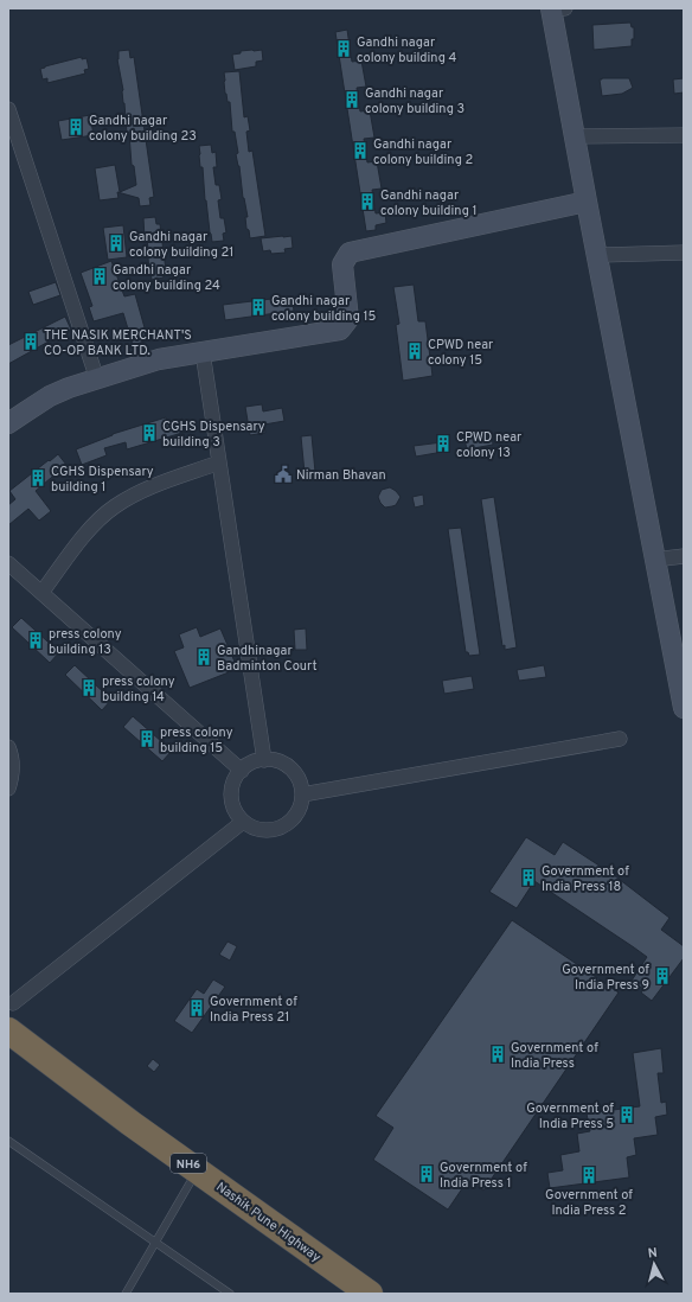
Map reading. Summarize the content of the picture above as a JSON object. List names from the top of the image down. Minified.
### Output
{"streets":{"highway":["NH6","Nashik Pune Highway"]},"places":{"building":["Gandhi nagar colony building 4","Gandhi nagar colony building 3","Gandhi nagar colony building 23","Gandhi nagar colony building 2","Gandhi nagar colony building 1","Gandhi nagar colony building 21","Gandhi nagar colony building 24","Gandhi nagar colony building 15","THE NASIK MERCHANT'S CO-OP BANK LTD.","CPWD near colony 15","CGHS Dispensary building 3","CPWD near colony 13","CGHS Dispensary building 1","press colony building 13","Gandhinagar Badminton Court","press colony building 14","press colony building 15","Government of India Press 18","Government of India Press 9","Government of India Press 21","Government of India Press","Government of India Press 5","Government of India Press 1","Government of India Press 2"],"public building":["Nirman Bhavan"]},"north":"top"}
